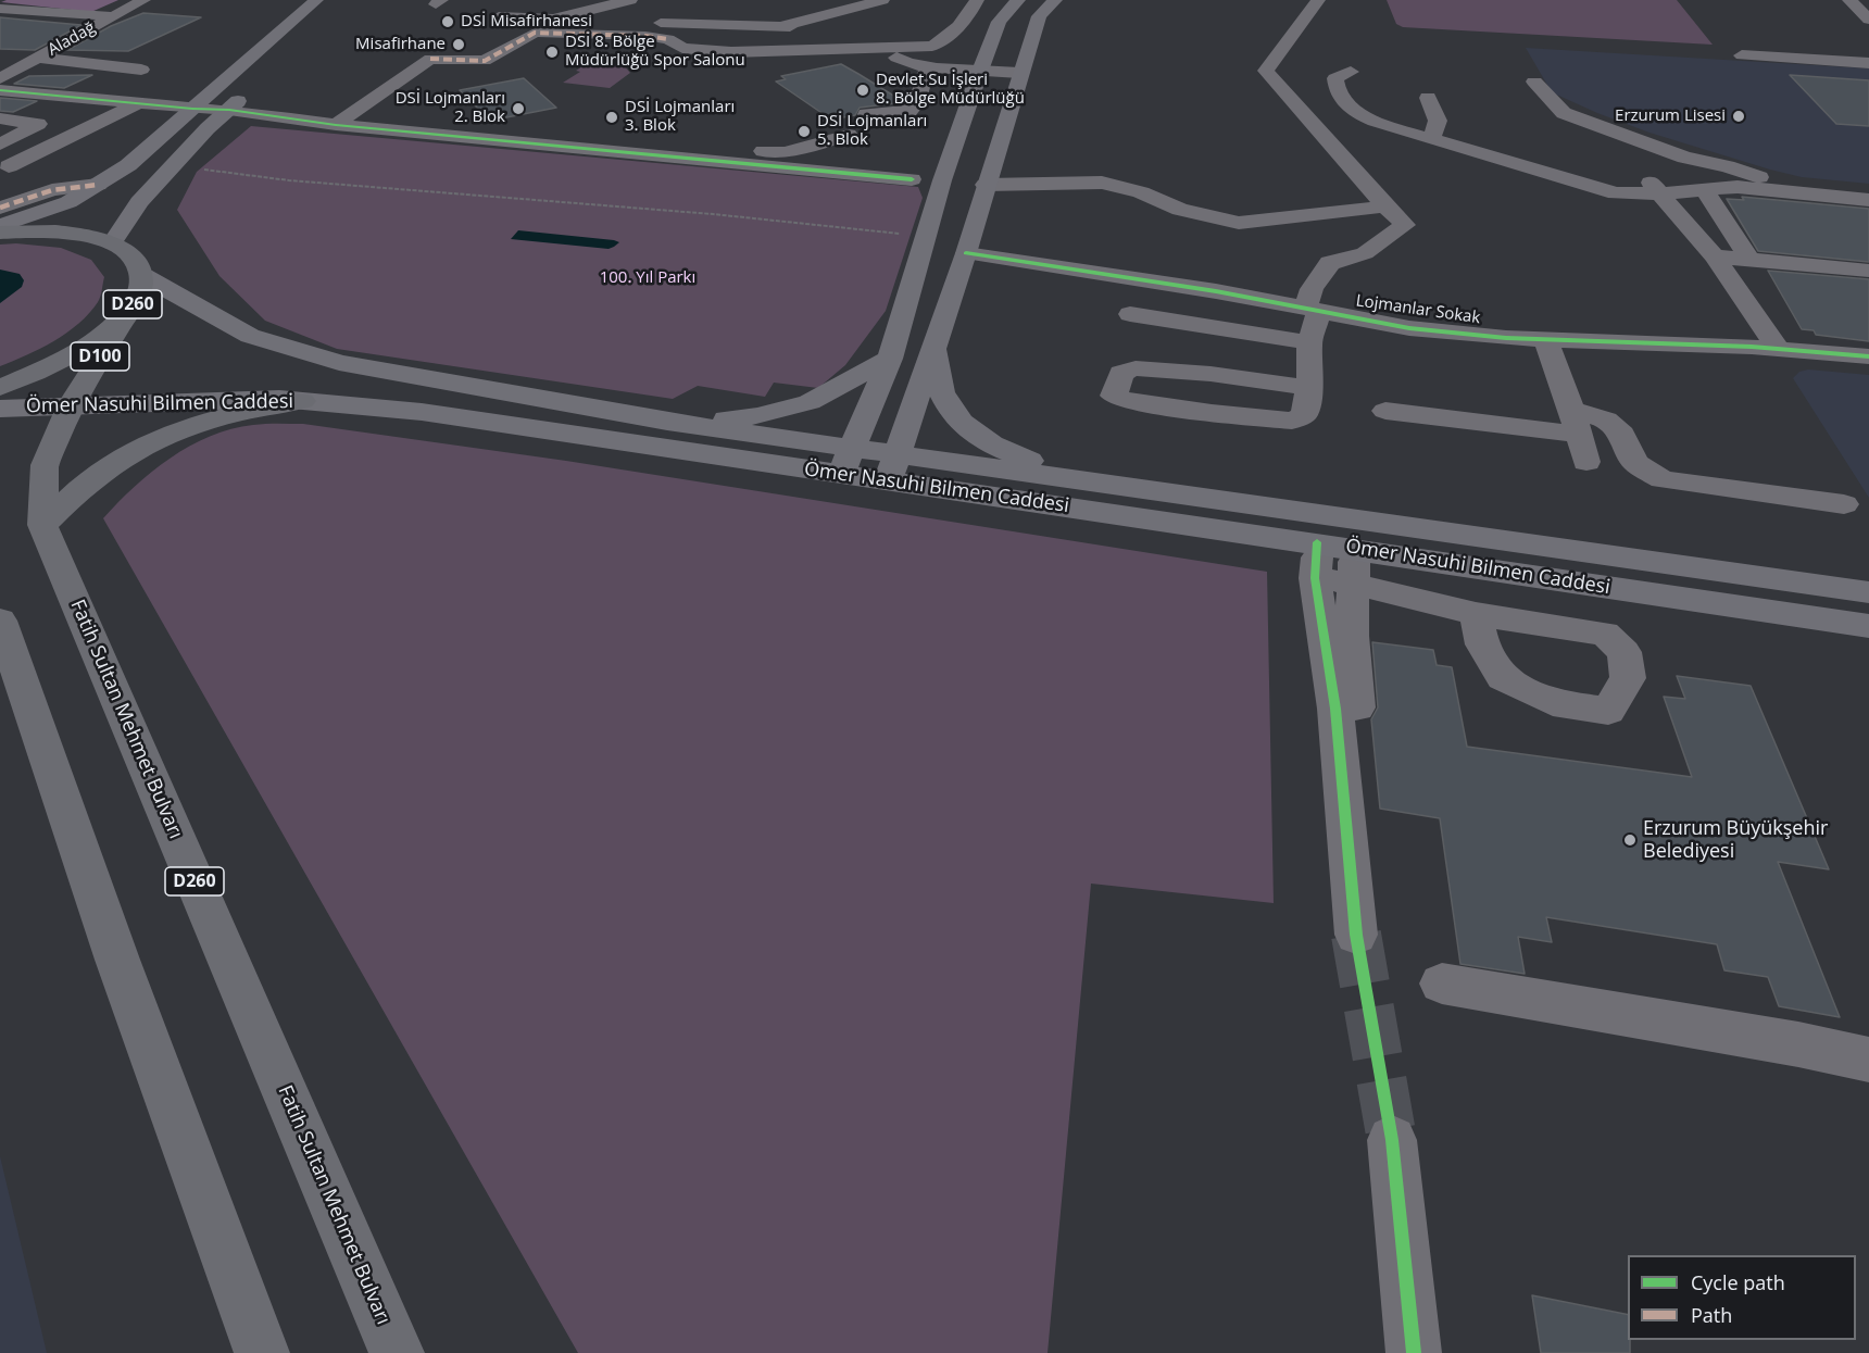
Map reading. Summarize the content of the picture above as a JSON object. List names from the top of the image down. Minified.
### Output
{"streets":{"highway":["D260","D100","Fatih Sultan Mehmet Bulvarı"],"main road":["Ömer Nasuhi Bilmen Caddesi"],"street":["Aladağ","Lojmanlar Sokak"]},"crossings":[["D260","D100"],["D260","Ömer Nasuhi Bilmen Caddesi"],["D100","Ömer Nasuhi Bilmen Caddesi"],["D100","Fatih Sultan Mehmet Bulvarı"],["Ömer Nasuhi Bilmen Caddesi","Fatih Sultan Mehmet Bulvarı"]],"parks":["100. Yıl Parkı"],"places":["DSİ Misafirhanesi","Misafirhane","DSİ 8. Bölge Müdürlüğü Spor Salonu","Devlet Su İşleri 8. Bölge Müdürlüğü","DSİ Lojmanları 2. Blok","Erzurum Lisesi","DSİ Lojmanları 3. Blok","DSİ Lojmanları 5. Blok","Erzurum Büyükşehir Belediyesi"],"legend":["Cycle path","Path"]}
